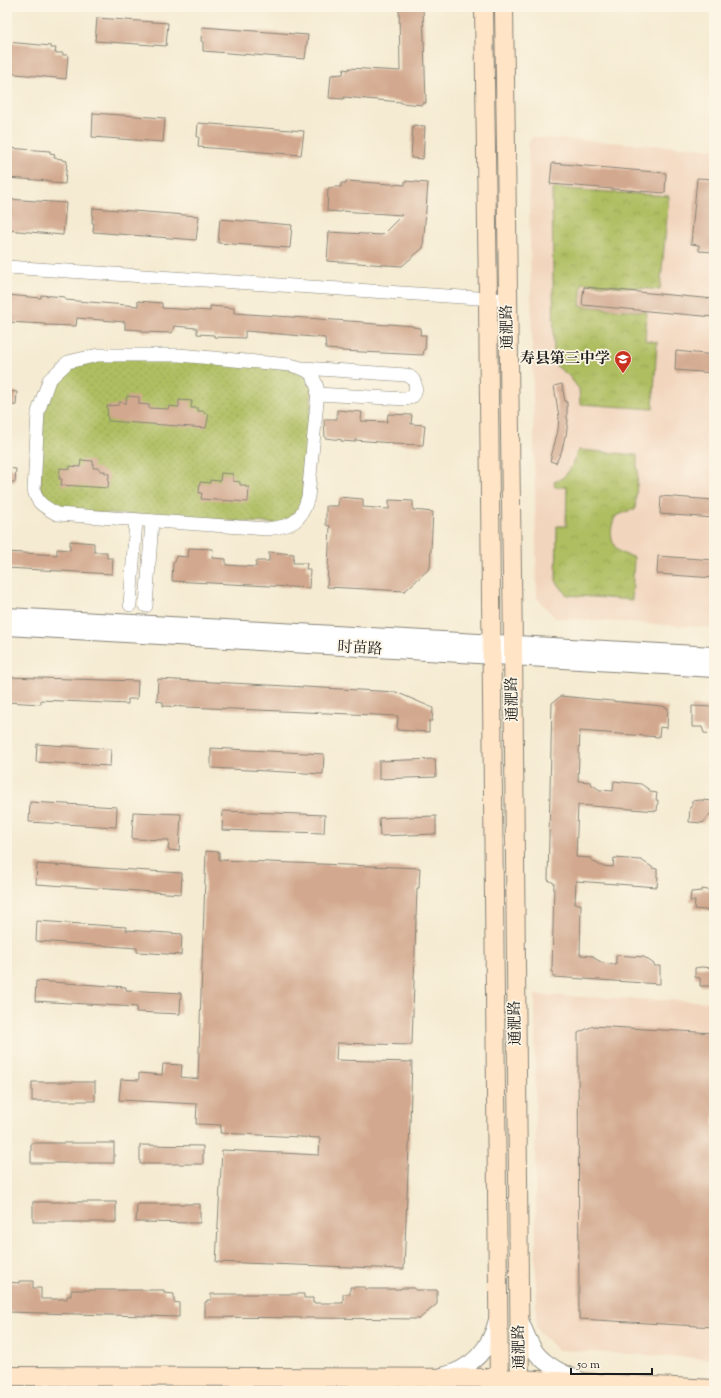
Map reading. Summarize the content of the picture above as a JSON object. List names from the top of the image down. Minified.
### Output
{"streets":{"main road":["通淝路"],"street":["时苗路"]},"crossings":[["通淝路","时苗路"]],"places":{"school or university":["寿县第三中学"]},"scale_bar":"50 m"}
